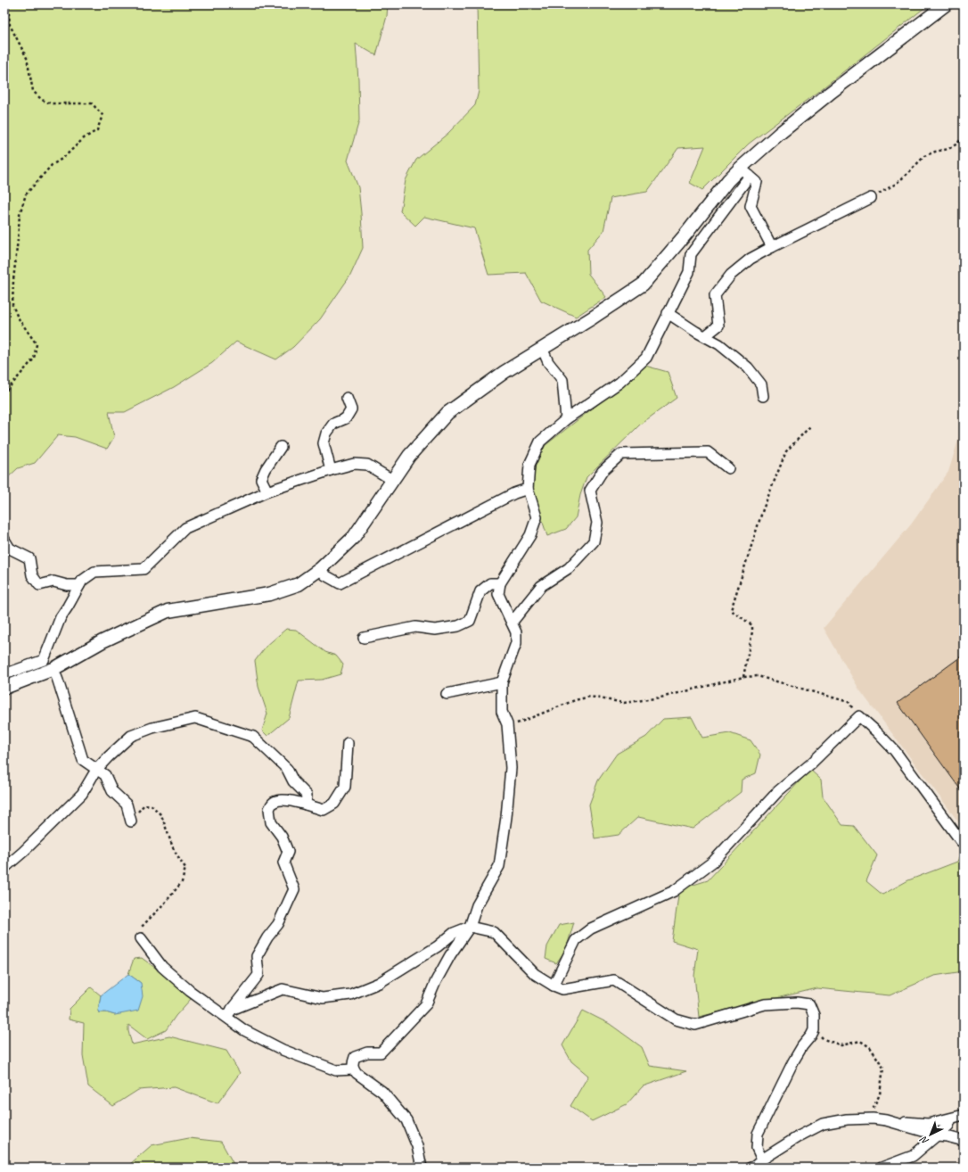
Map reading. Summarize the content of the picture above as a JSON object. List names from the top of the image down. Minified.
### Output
{"north":"bottom left"}
